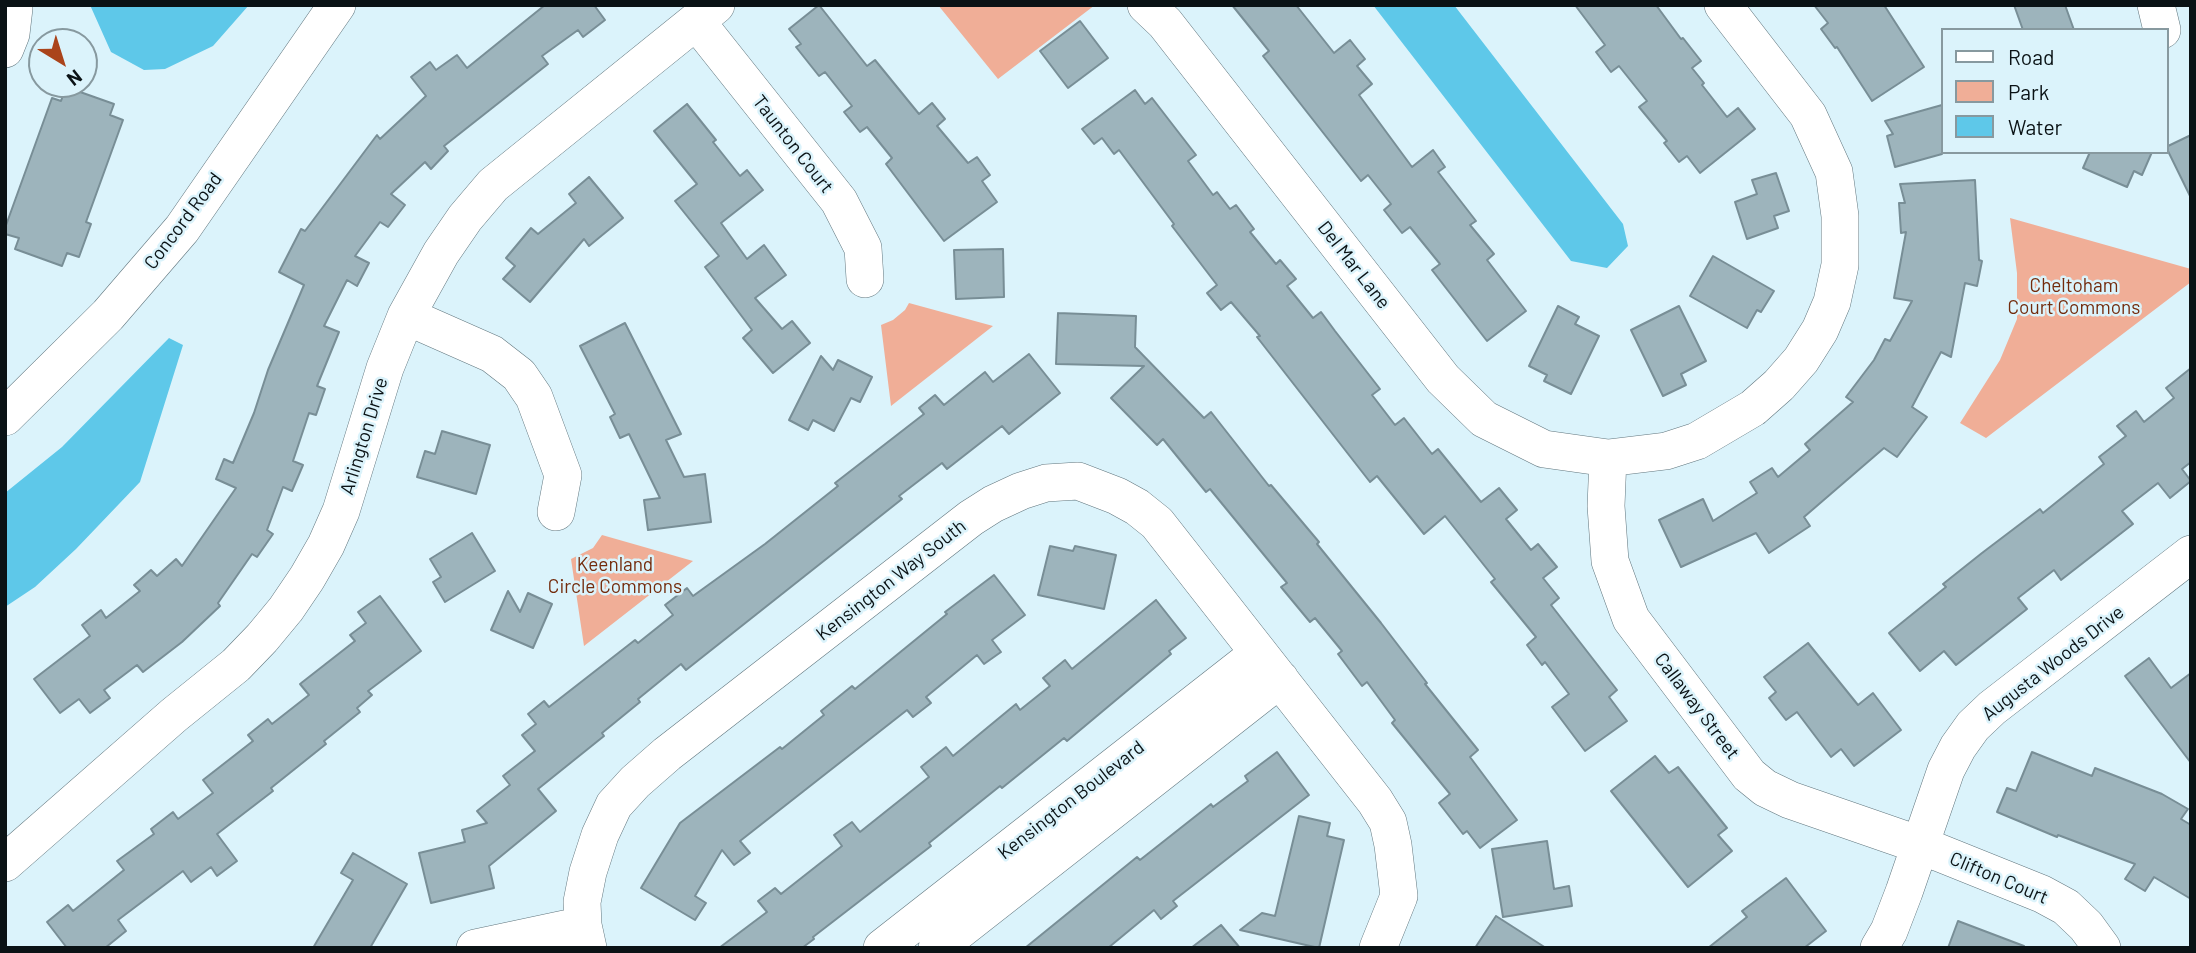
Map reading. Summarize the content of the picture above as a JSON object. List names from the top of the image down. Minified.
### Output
{"streets":{"street":["Taunton Court","Concord Road","Del Mar Lane","Arlington Drive","Kensington Way South","Augusta Woods Drive","Callaway Street","Kensington Boulevard","Clifton Court"]},"crossings":[["Taunton Court","Arlington Drive"],["Del Mar Lane","Callaway Street"],["Kensington Way South","Kensington Boulevard"],["Augusta Woods Drive","Callaway Street"],["Augusta Woods Drive","Clifton Court"],["Callaway Street","Clifton Court"]],"parks":["Cheltoham Court Commons","Keenland Circle Commons"],"legend":["Road","Park","Water"],"north":"bottom right"}
